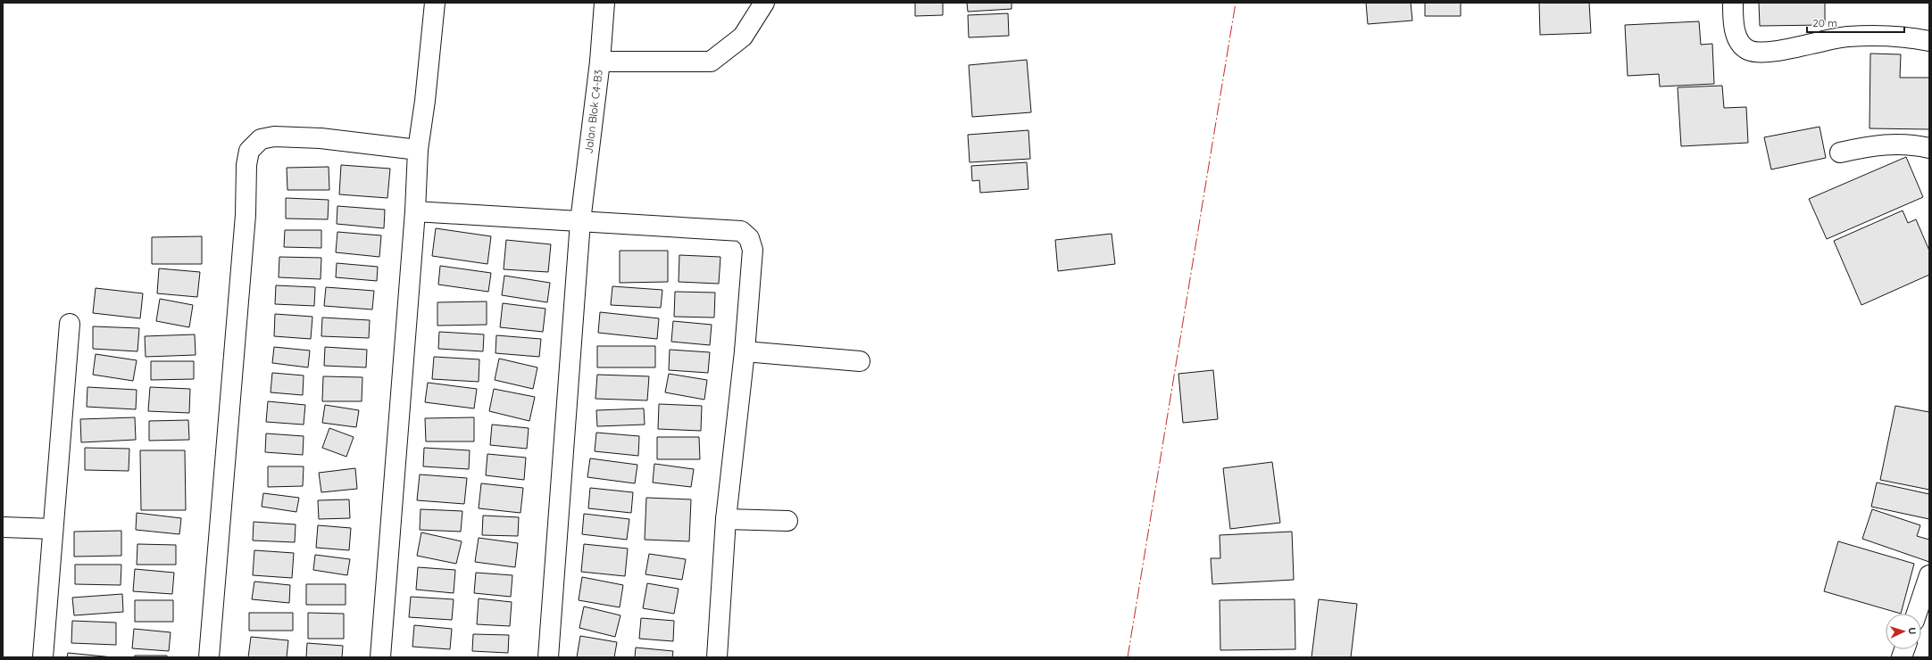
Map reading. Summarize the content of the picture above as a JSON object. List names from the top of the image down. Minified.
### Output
{"streets":{"street":["Jalan Blok C4-B3"]},"scale_bar":"20 m","north":"right"}
